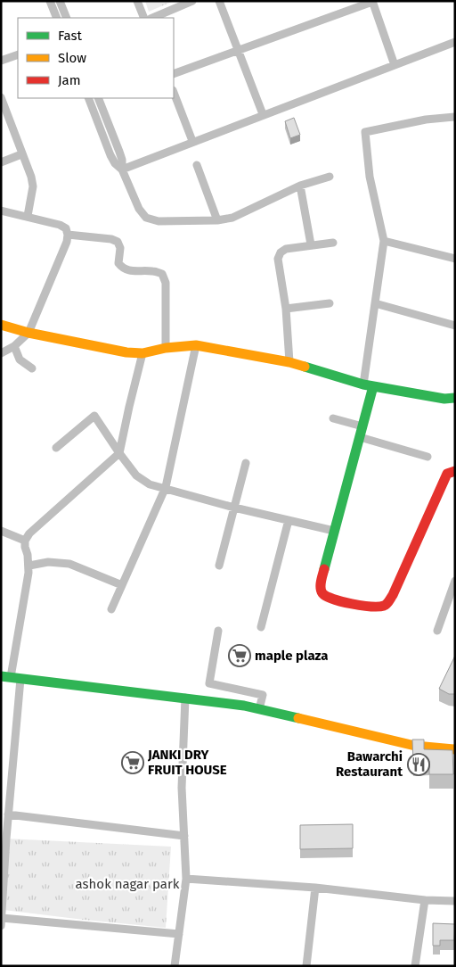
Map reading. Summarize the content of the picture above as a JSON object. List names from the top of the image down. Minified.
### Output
{"parks":["ashok nagar park"],"places":{"supermarket":["maple plaza","JANKI DRY FRUIT HOUSE"],"restaurant":["Bawarchi Restaurant"]},"legend":["Fast","Slow","Jam"]}
